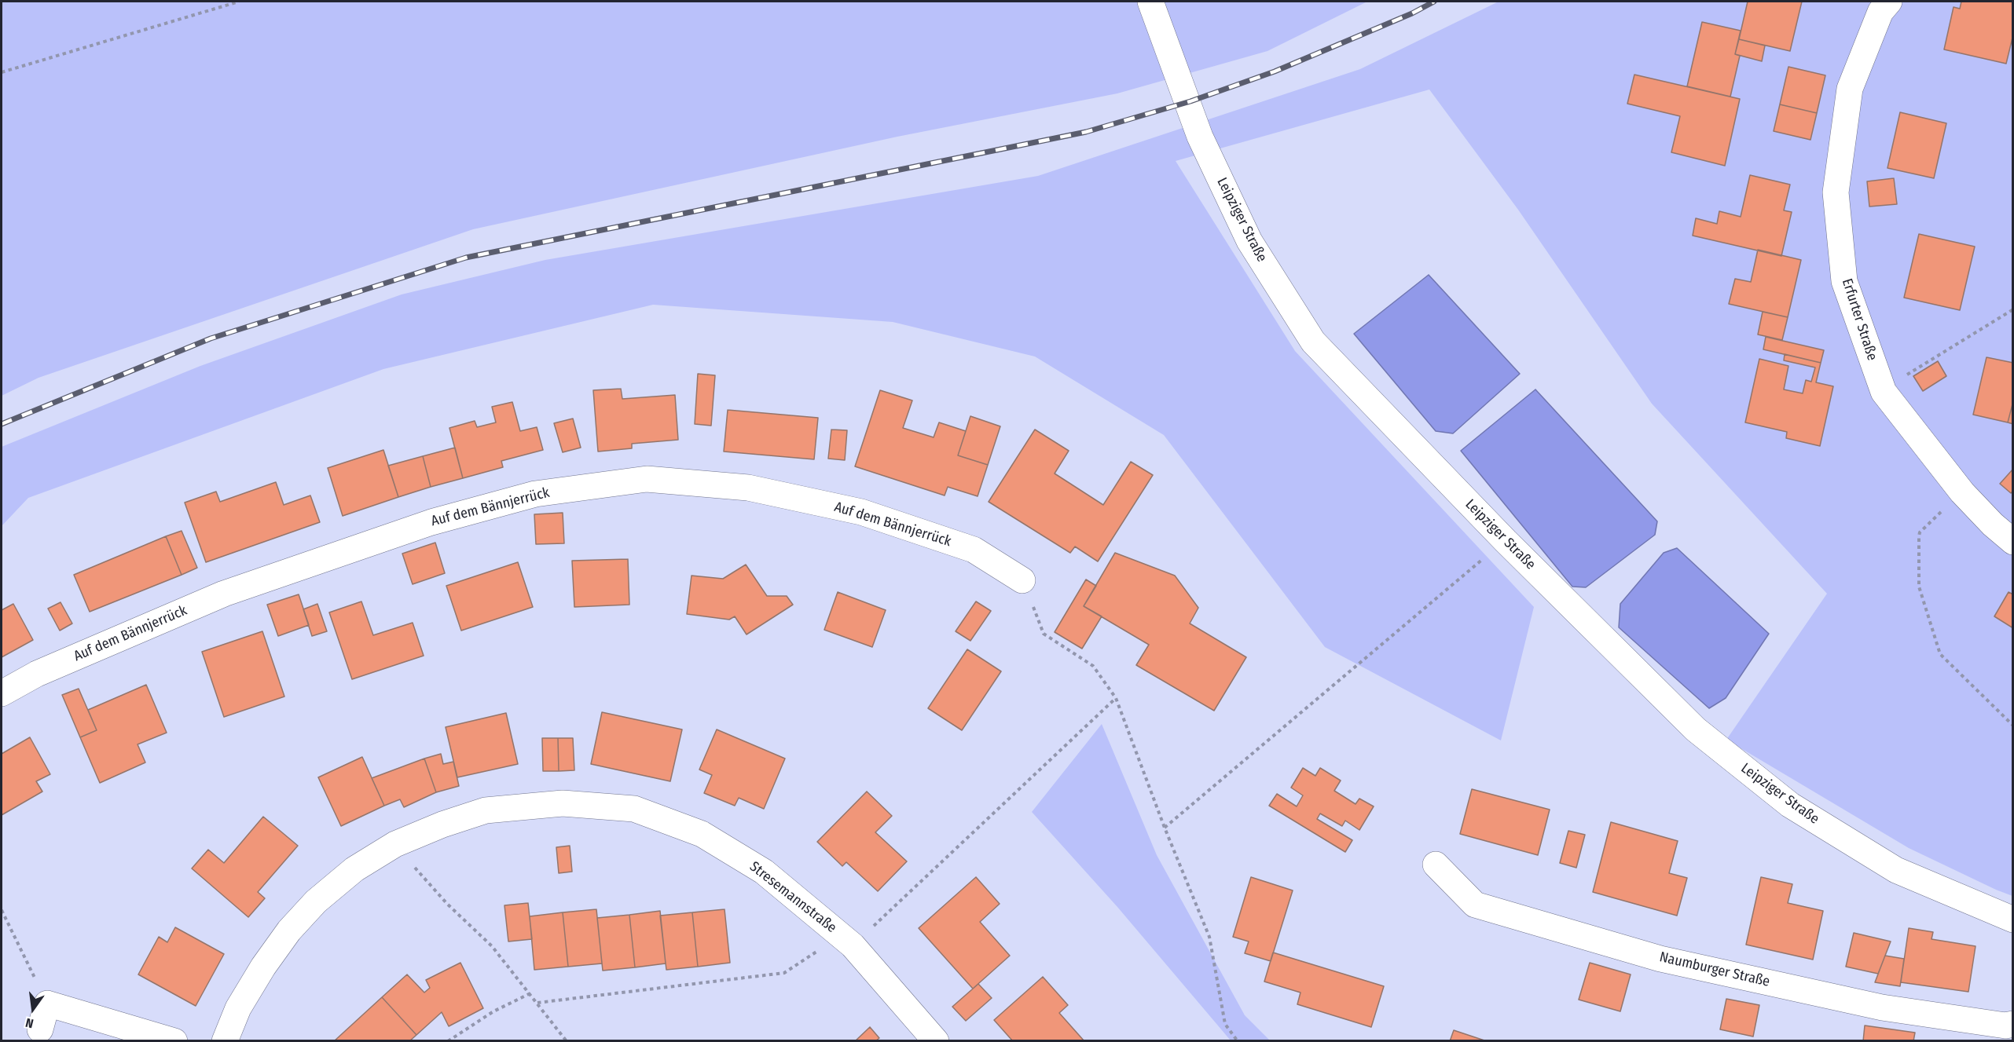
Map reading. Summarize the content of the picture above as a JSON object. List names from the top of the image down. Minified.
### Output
{"streets":{"street":["Leipziger Straße","Erfurter Straße","Auf dem Bännjerrück","Stresemannstraße","Naumburger Straße"]},"north":"bottom"}
